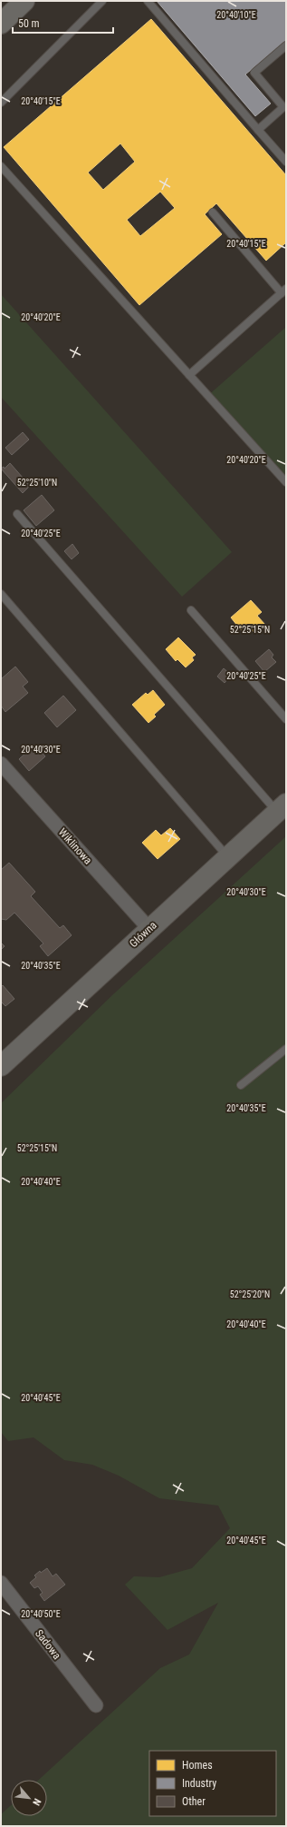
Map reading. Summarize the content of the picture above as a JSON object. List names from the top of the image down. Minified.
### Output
{"streets":{"main road":["Główna"],"street":["Wiklinowa","Sadowa"]},"crossings":[["Wiklinowa","Główna"]],"legend":["Homes","Industry","Other"],"scale_bar":"50 m","north":"bottom right","coordinates":["20°40'10\"E","20°40'15\"E","20°40'20\"E","52°25'10\"N","20°40'25\"E","52°25'15\"N","20°40'30\"E","20°40'35\"E","20°40'40\"E","52°25'20\"N","20°40'45\"E","20°40'50\"E"]}
